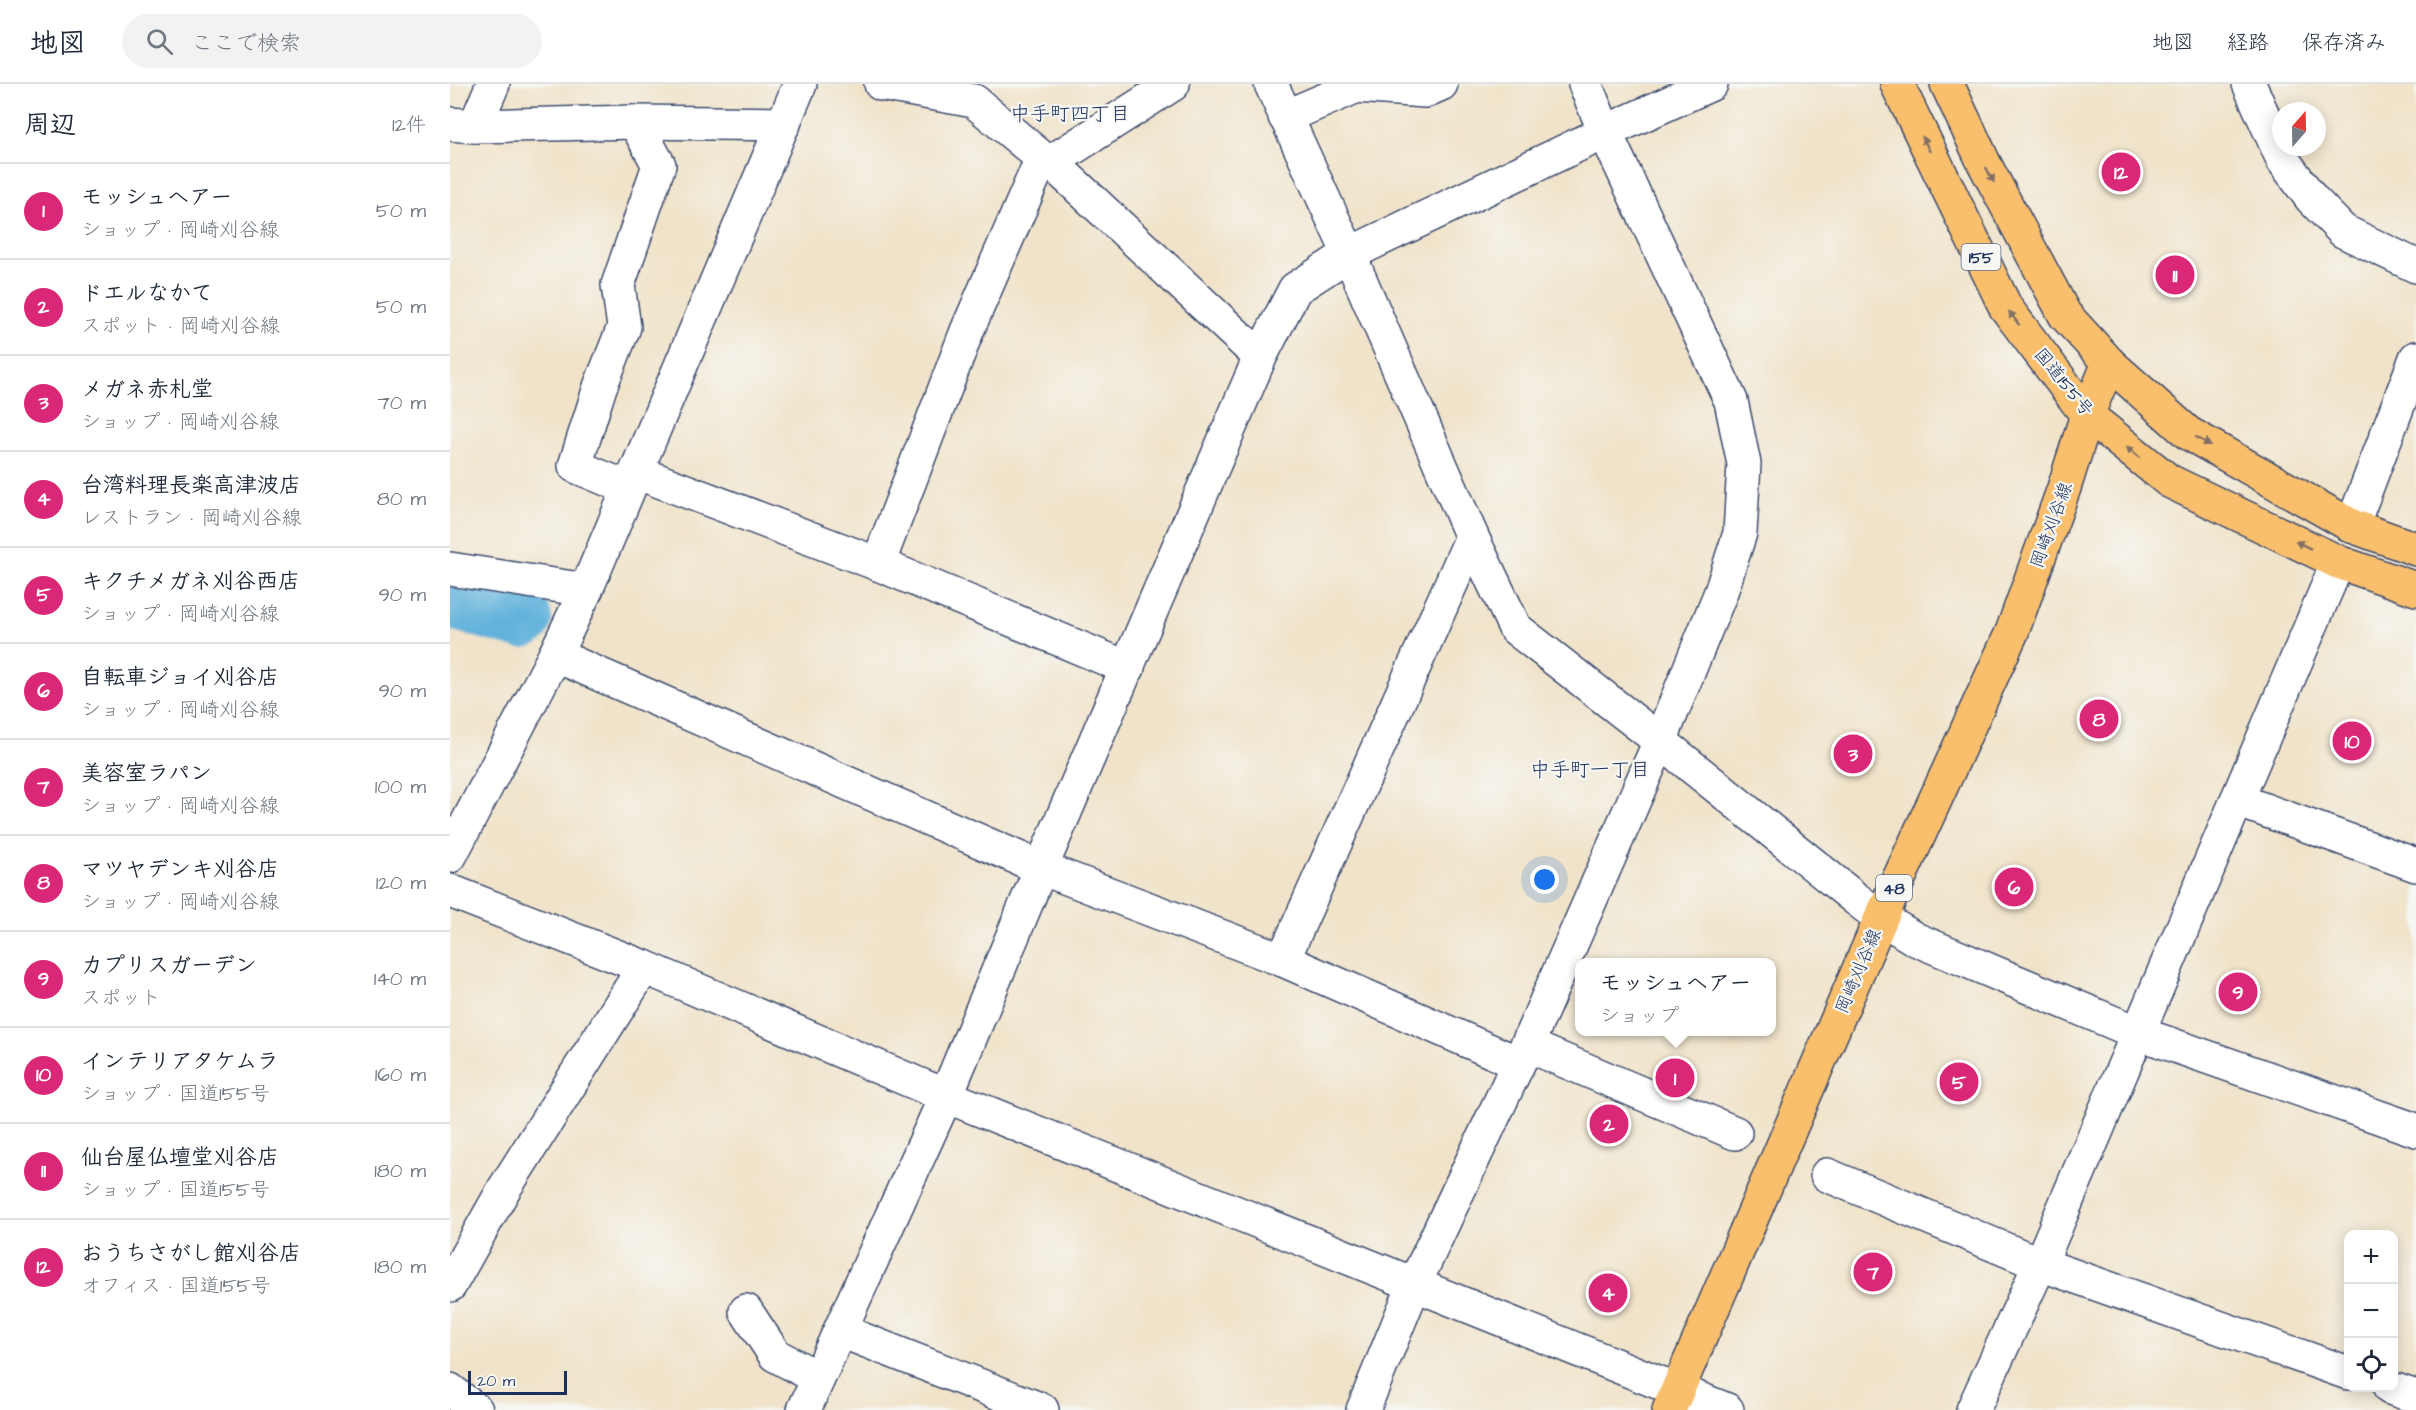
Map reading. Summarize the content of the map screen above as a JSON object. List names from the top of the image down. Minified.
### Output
{"streets":{"main road":["155","国道155号","岡崎刈谷線","48"]},"crossings":[["155","岡崎刈谷線"],["国道155号","岡崎刈谷線"]],"districts":["中手町四丁目","中手町一丁目"],"scale_bar":"20 m","north":"top","page":{"header":"地図","search":"ここで検索","nav":["地図","経路","保存済み"],"heading":["周辺","12件"],"pins":["12","11","8","10","3","6","9","1","5","2","7","4"],"list":[{"mark":"1","name":"モッシュヘアー","note":"ショップ · 岡崎刈谷線","value":"50 m"},{"mark":"2","name":"ドエルなかて","note":"スポット · 岡崎刈谷線","value":"50 m"},{"mark":"3","name":"メガネ赤札堂","note":"ショップ · 岡崎刈谷線","value":"70 m"},{"mark":"4","name":"台湾料理長楽高津波店","note":"レストラン · 岡崎刈谷線","value":"80 m"},{"mark":"5","name":"キクチメガネ刈谷西店","note":"ショップ · 岡崎刈谷線","value":"90 m"},{"mark":"6","name":"自転車ジョイ刈谷店","note":"ショップ · 岡崎刈谷線","value":"90 m"},{"mark":"7","name":"美容室ラパン","note":"ショップ · 岡崎刈谷線","value":"100 m"},{"mark":"8","name":"マツヤデンキ刈谷店","note":"ショップ · 岡崎刈谷線","value":"120 m"},{"mark":"9","name":"カプリスガーデン","note":"スポット","value":"140 m"},{"mark":"10","name":"インテリアタケムラ","note":"ショップ · 国道155号","value":"160 m"},{"mark":"11","name":"仙台屋仏壇堂刈谷店","note":"ショップ · 国道155号","value":"180 m"},{"mark":"12","name":"おうちさがし館刈谷店","note":"オフィス · 国道155号","value":"180 m"}],"popup":["モッシュヘアー","ショップ"],"map_buttons":["+","−"],"scale":"20 m"}}
